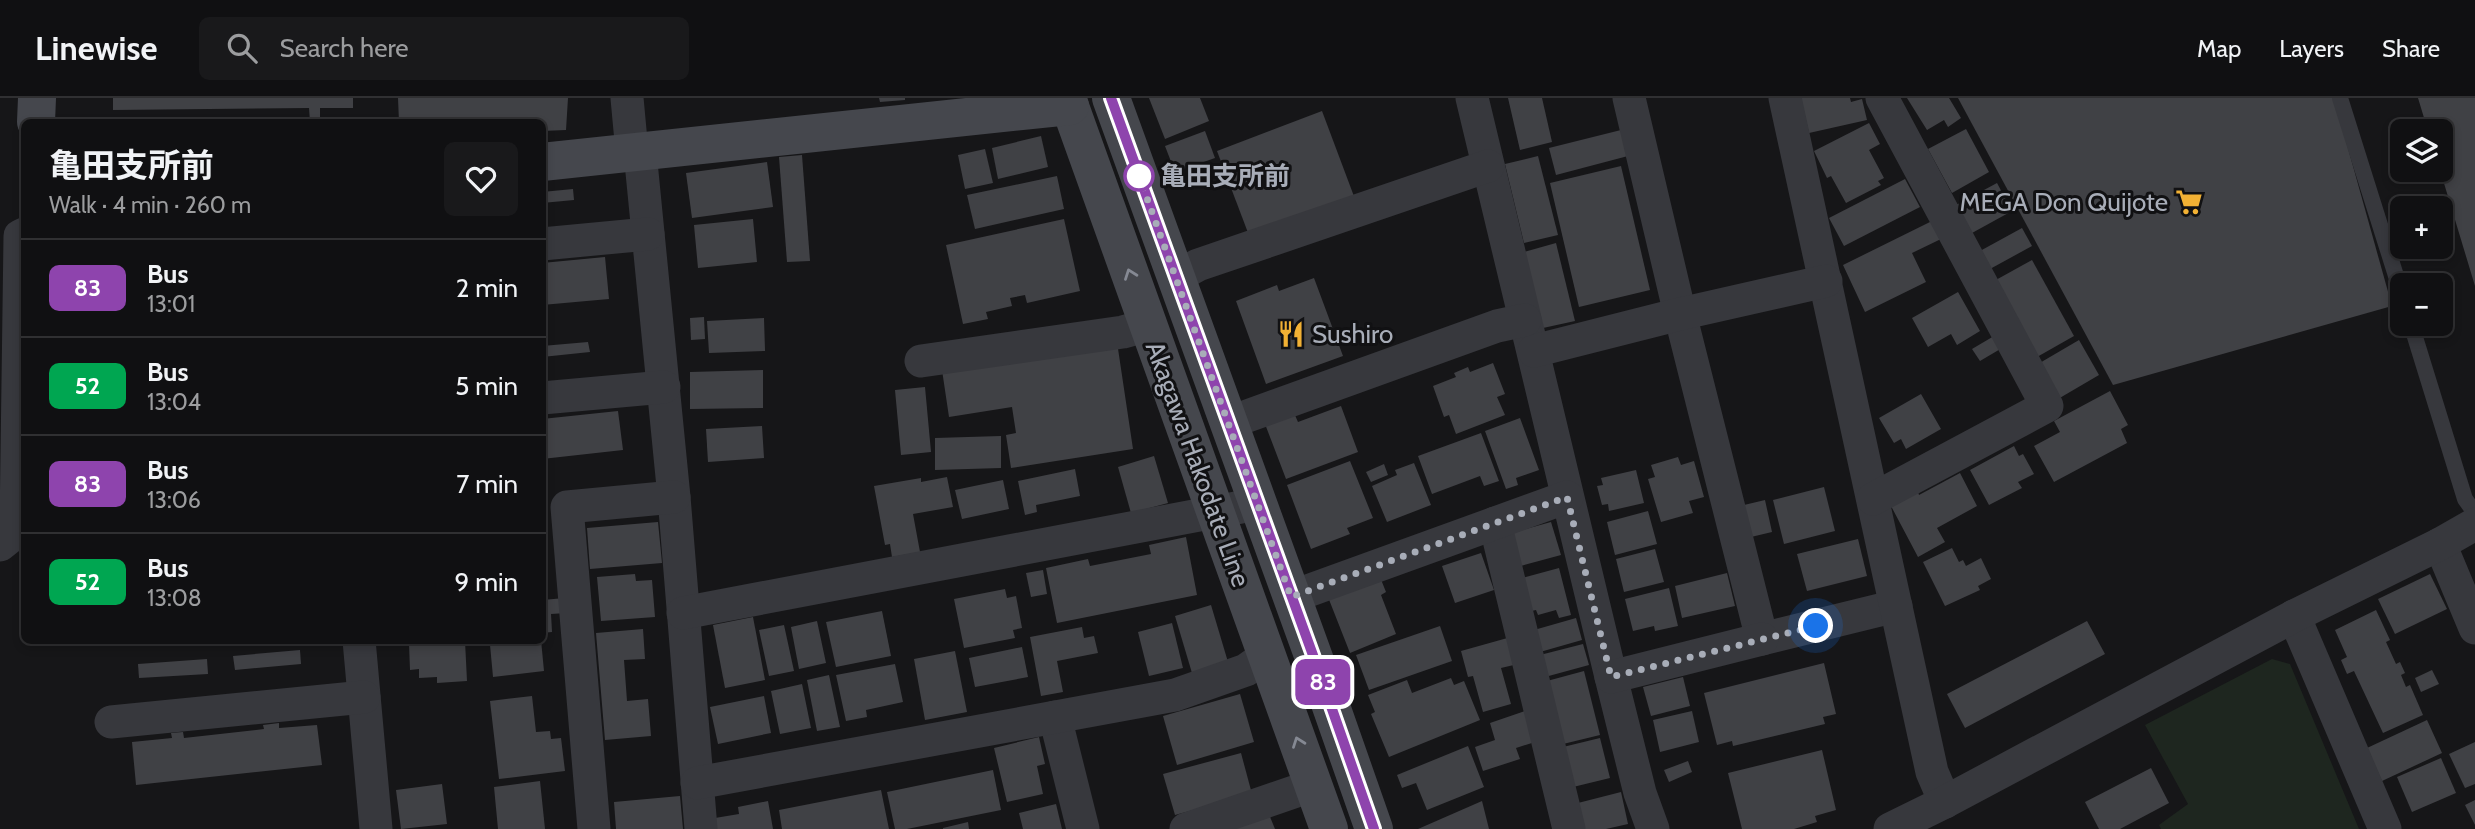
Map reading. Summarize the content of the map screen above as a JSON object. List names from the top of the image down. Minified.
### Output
{"streets":{"main road":["Akagawa Hakodate Line"]},"places":{"other":["亀田支所前"],"supermarket":["MEGA Don Quijote"],"restaurant":["Sushiro"]},"lines":["bus line 83"],"page":{"header":"Linewise","search":"Search here","nav":["Map","Layers","Share"],"on_map":"83","map_buttons":["+","−"],"heading":["亀田支所前","Walk · 4 min · 260 m"],"list":[{"mark":"83","name":"Bus","note":"13:01","value":"2 min"},{"mark":"52","name":"Bus","note":"13:04","value":"5 min"},{"mark":"83","name":"Bus","note":"13:06","value":"7 min"},{"mark":"52","name":"Bus","note":"13:08","value":"9 min"}]}}
